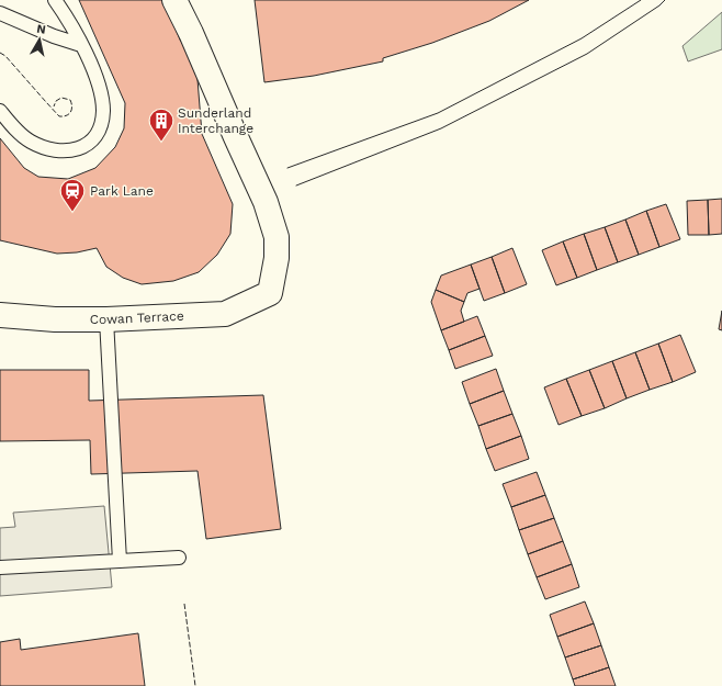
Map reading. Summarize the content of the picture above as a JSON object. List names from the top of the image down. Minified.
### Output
{"streets":{"street":["Cowan Terrace"]},"places":{"building":["Sunderland Interchange"],"station":["Park Lane"]},"north":"top"}
